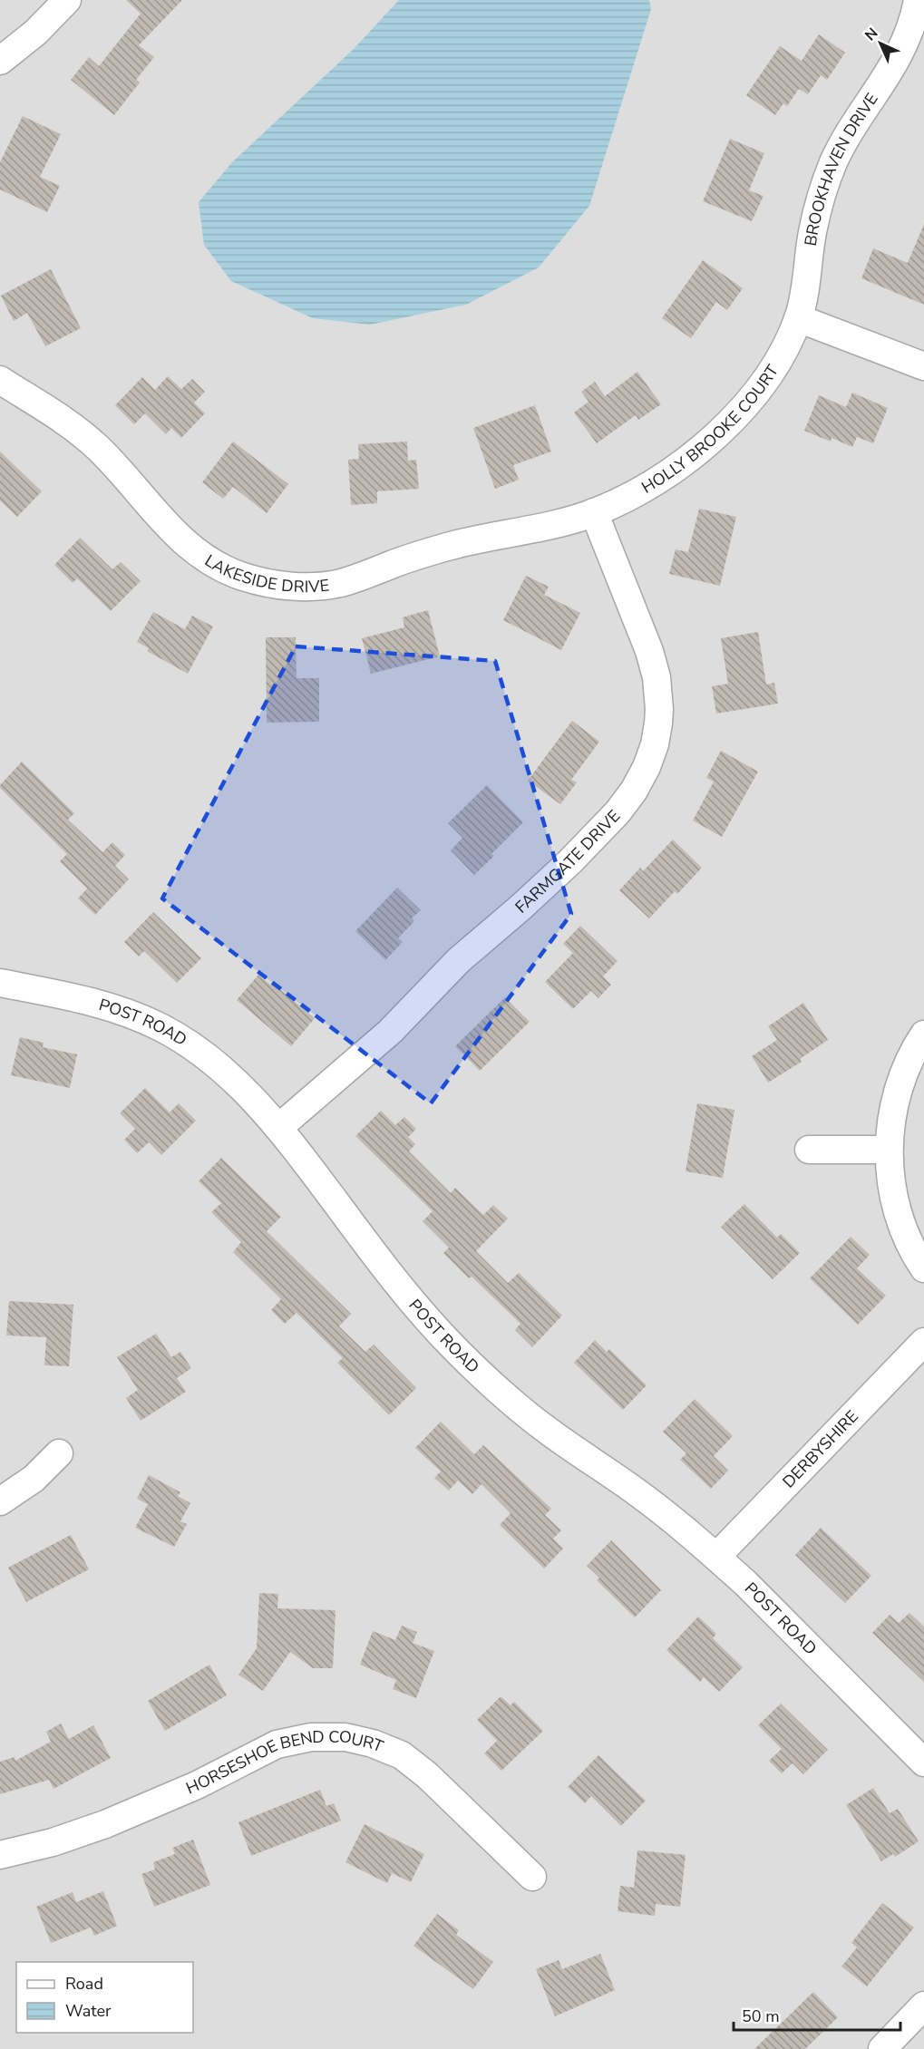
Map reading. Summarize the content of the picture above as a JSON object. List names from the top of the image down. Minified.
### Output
{"streets":{"street":["BROOKHAVEN DRIVE","HOLLY BROOKE COURT","LAKESIDE DRIVE","FARMGATE DRIVE","POST ROAD","DERBYSHIRE","HORSESHOE BEND COURT"]},"crossings":[["BROOKHAVEN DRIVE","HOLLY BROOKE COURT"],["HOLLY BROOKE COURT","LAKESIDE DRIVE"],["HOLLY BROOKE COURT","FARMGATE DRIVE"],["LAKESIDE DRIVE","FARMGATE DRIVE"],["FARMGATE DRIVE","POST ROAD"],["POST ROAD","DERBYSHIRE"]],"legend":["Road","Water"],"scale_bar":"50 m","north":"top left"}
